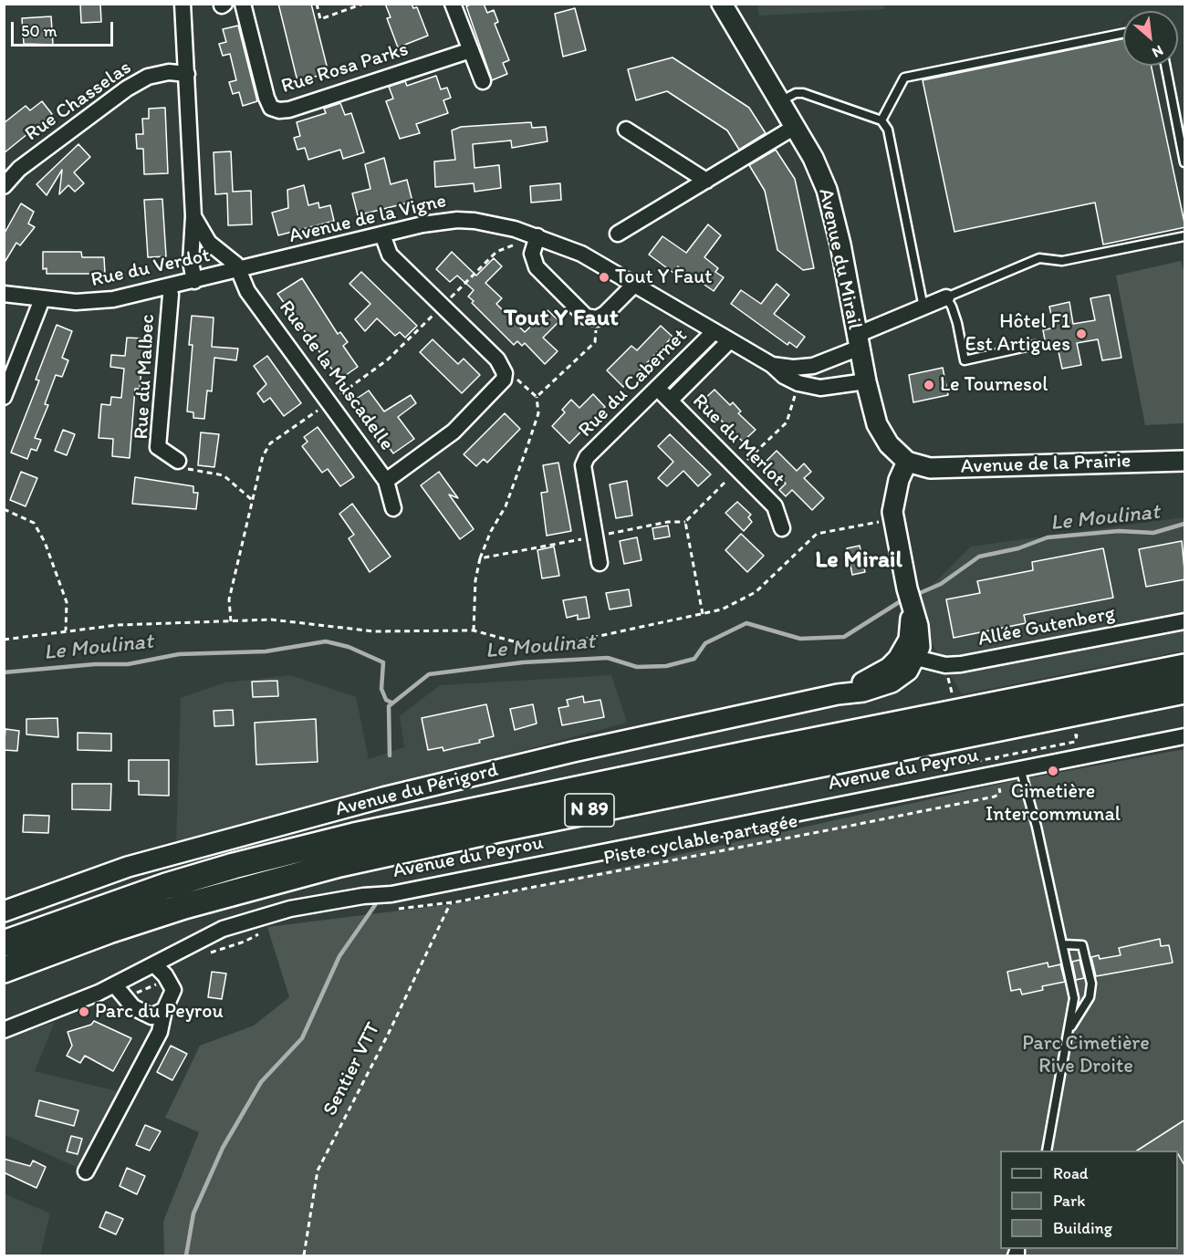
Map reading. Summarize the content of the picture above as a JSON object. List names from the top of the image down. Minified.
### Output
{"streets":{"highway":["N 89"],"street":["Rue Rosa Parks","Rue Chasselas","Avenue de la Vigne","Avenue du Mirail","Rue du Verdot","Rue de la Muscadelle","Rue du Malbec","Rue du Cabernet","Rue du Merlot","Avenue de la Prairie","Allée Gutenberg","Avenue du Peyrou","Avenue du Périgord"],"path":["Piste cyclable partagée","Sentier VTT"]},"crossings":[["Avenue de la Vigne","Avenue du Mirail"],["Avenue de la Vigne","Rue du Verdot"],["Avenue de la Vigne","Rue de la Muscadelle"],["Avenue de la Vigne","Rue du Cabernet"],["Avenue du Mirail","Avenue de la Prairie"],["Avenue du Mirail","Avenue du Périgord"],["Rue du Verdot","Rue de la Muscadelle"],["Rue du Verdot","Rue du Malbec"],["Rue du Cabernet","Rue du Merlot"],["Avenue de la Prairie","Avenue du Périgord"],["Allée Gutenberg","Avenue du Périgord"],["Avenue du Peyrou","Piste cyclable partagée"],["Piste cyclable partagée","Sentier VTT"]],"districts":["Tout Y Faut","Le Mirail"],"water":["Le Moulinat"],"parks":["Parc Cimetière Rive Droite"],"places":["Tout Y Faut","Hôtel F1 Est Artigues","Le Tournesol","Cimetière Intercommunal","Parc du Peyrou"],"legend":["Road","Park","Building"],"scale_bar":"50 m","north":"bottom right"}
